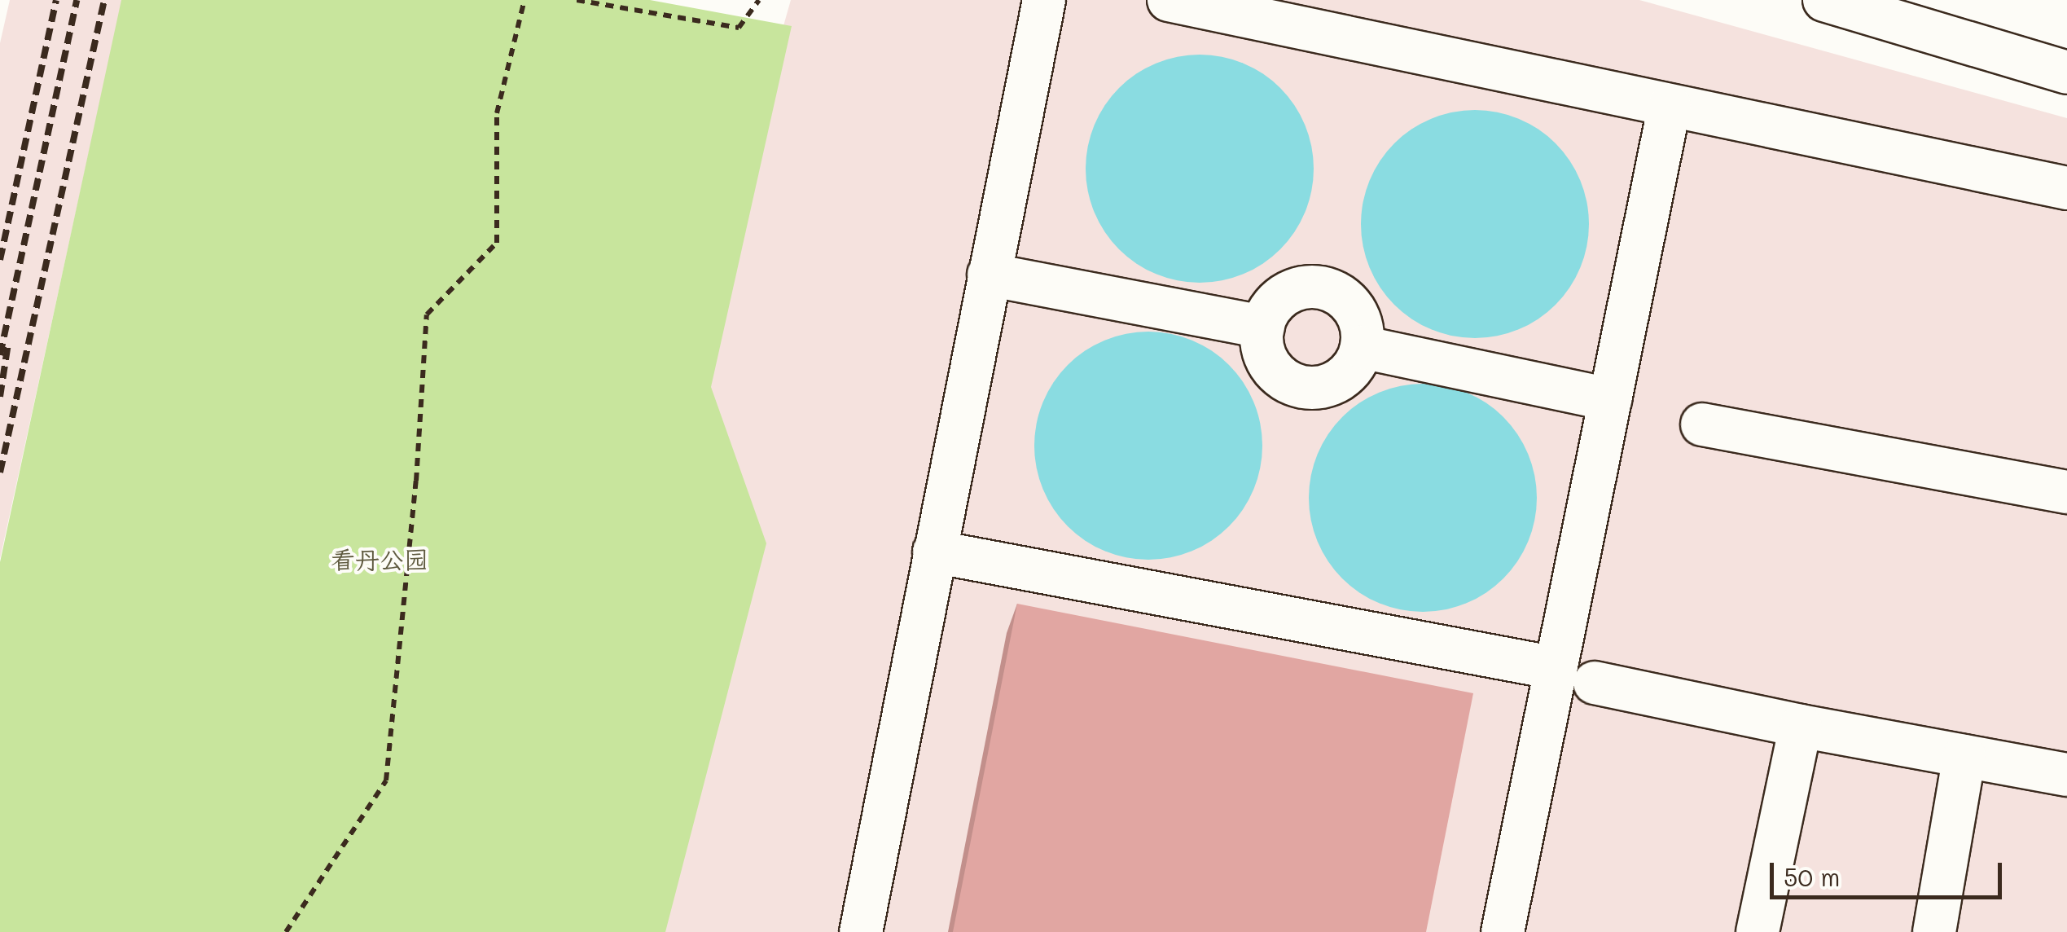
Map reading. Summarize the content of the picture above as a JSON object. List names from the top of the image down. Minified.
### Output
{"parks":["看丹公园"],"scale_bar":"50 m"}
